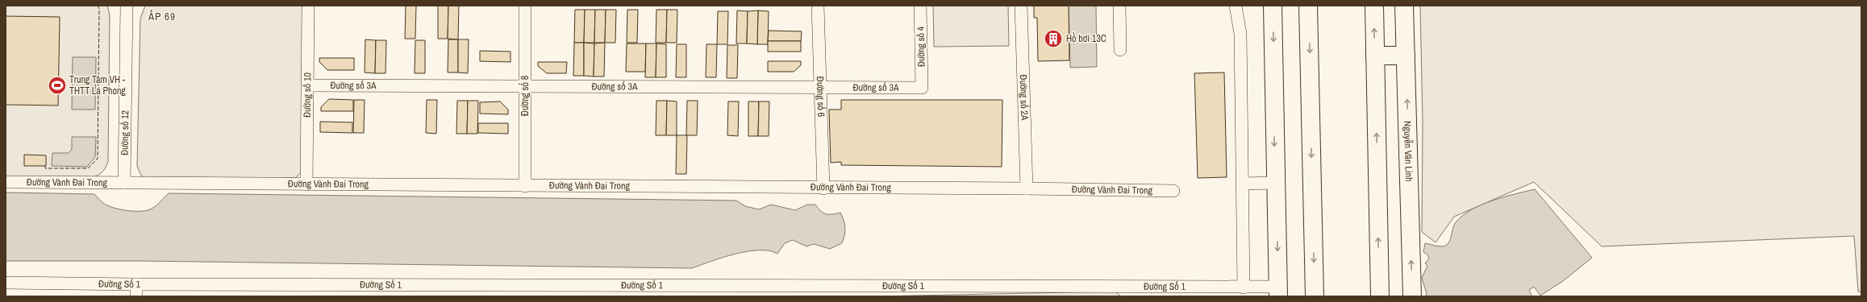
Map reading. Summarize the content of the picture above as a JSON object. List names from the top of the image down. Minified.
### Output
{"streets":{"main road":["Nguyễn Văn Linh"],"street":["Đường số 4","Đường số 3A","Đường số 10","Đường số 8","Đường số 6","Đường số 2A","Đường số 12","Đường Vành Đai Trong","Đường Số 1"]},"crossings":[["Đường số 4","Đường số 3A"],["Đường số 3A","Đường số 10"],["Đường số 3A","Đường số 8"],["Đường số 3A","Đường số 6"],["Đường số 10","Đường Vành Đai Trong"],["Đường số 8","Đường Vành Đai Trong"],["Đường số 6","Đường Vành Đai Trong"],["Đường số 2A","Đường Vành Đai Trong"],["Đường số 12","Đường Vành Đai Trong"]],"districts":["ẤP 69"],"places":{"building":["Hồ bơi 13C"],"sports":["Trung Tâm VH - THTT Lá Phong"]}}
